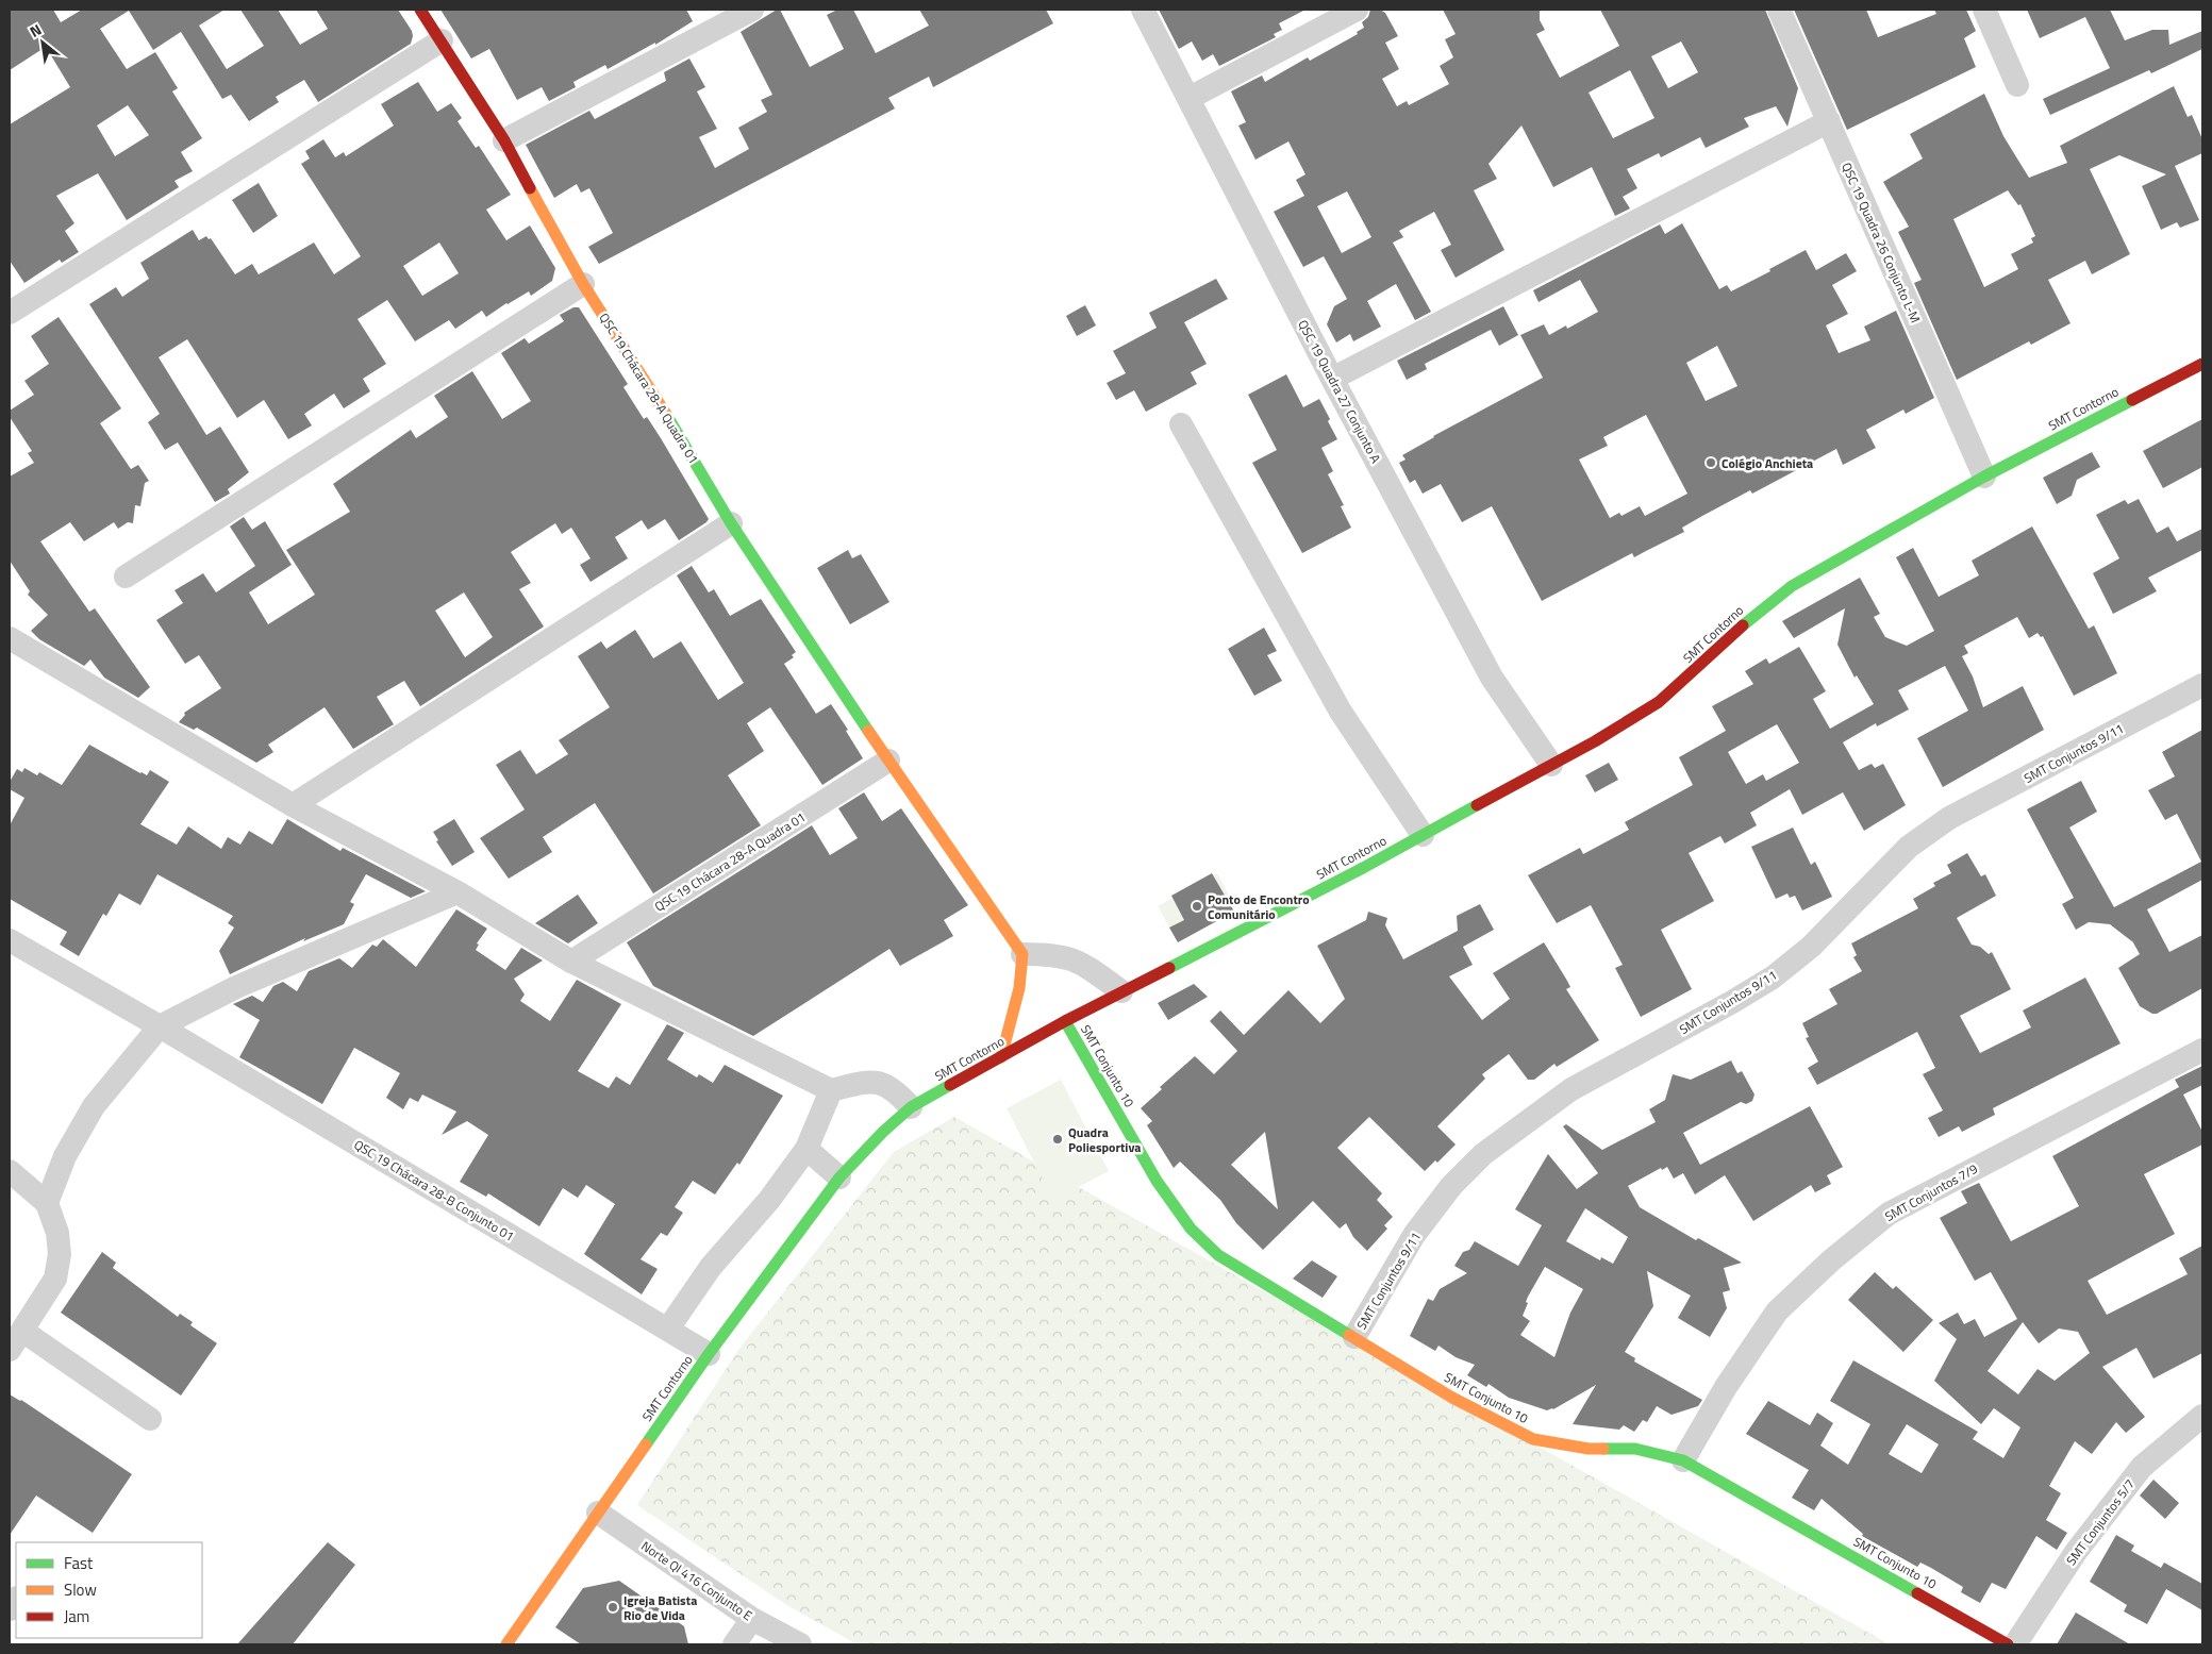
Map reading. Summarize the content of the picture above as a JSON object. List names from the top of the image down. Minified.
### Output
{"streets":{"street":["QSC 19 Quadra 26 Conjunto L-M","QSC 19 Chácara 28-A Quadra 01","QSC 19 Quadra 27 Conjunto A","SMT Contorno","SMT Conjuntos 9/11","SMT Conjunto 10","QSC 19 Chácara 28-B Conjunto 01","SMT Conjuntos 7/9","SMT Conjuntos 5/7","Norte QI 416 Conjunto E"]},"crossings":[["QSC 19 Quadra 26 Conjunto L-M","SMT Contorno"],["QSC 19 Quadra 27 Conjunto A","SMT Contorno"],["SMT Contorno","SMT Conjunto 10"],["SMT Contorno","QSC 19 Chácara 28-B Conjunto 01"],["SMT Contorno","Norte QI 416 Conjunto E"],["SMT Conjuntos 9/11","SMT Conjunto 10"],["SMT Conjunto 10","SMT Conjuntos 7/9"]],"places":["Colégio Anchieta","Ponto de Encontro Comunitário","Quadra Poliesportiva","Igreja Batista Rio de Vida"],"legend":["Fast","Slow","Jam"],"north":"top left"}
